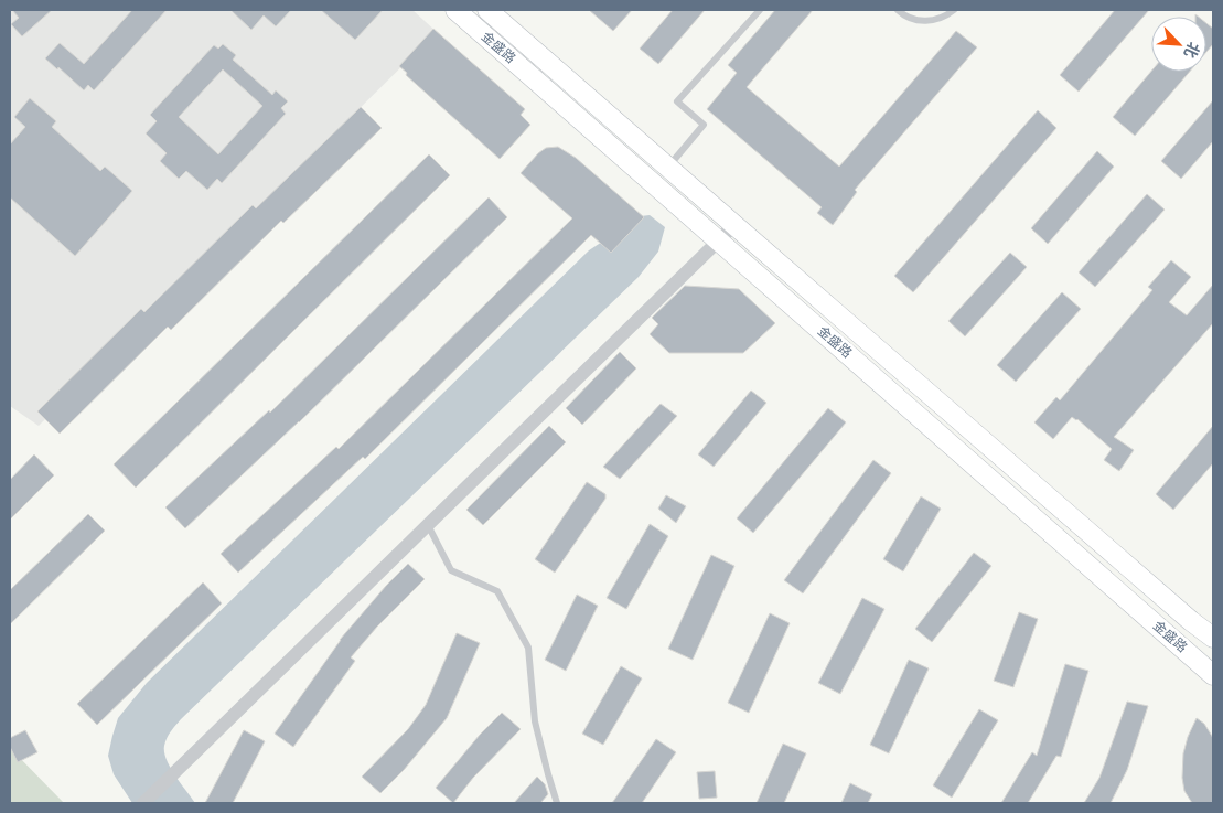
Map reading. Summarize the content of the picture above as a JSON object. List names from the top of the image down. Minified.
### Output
{"streets":{"street":["金盛路"]},"north":"bottom right"}
